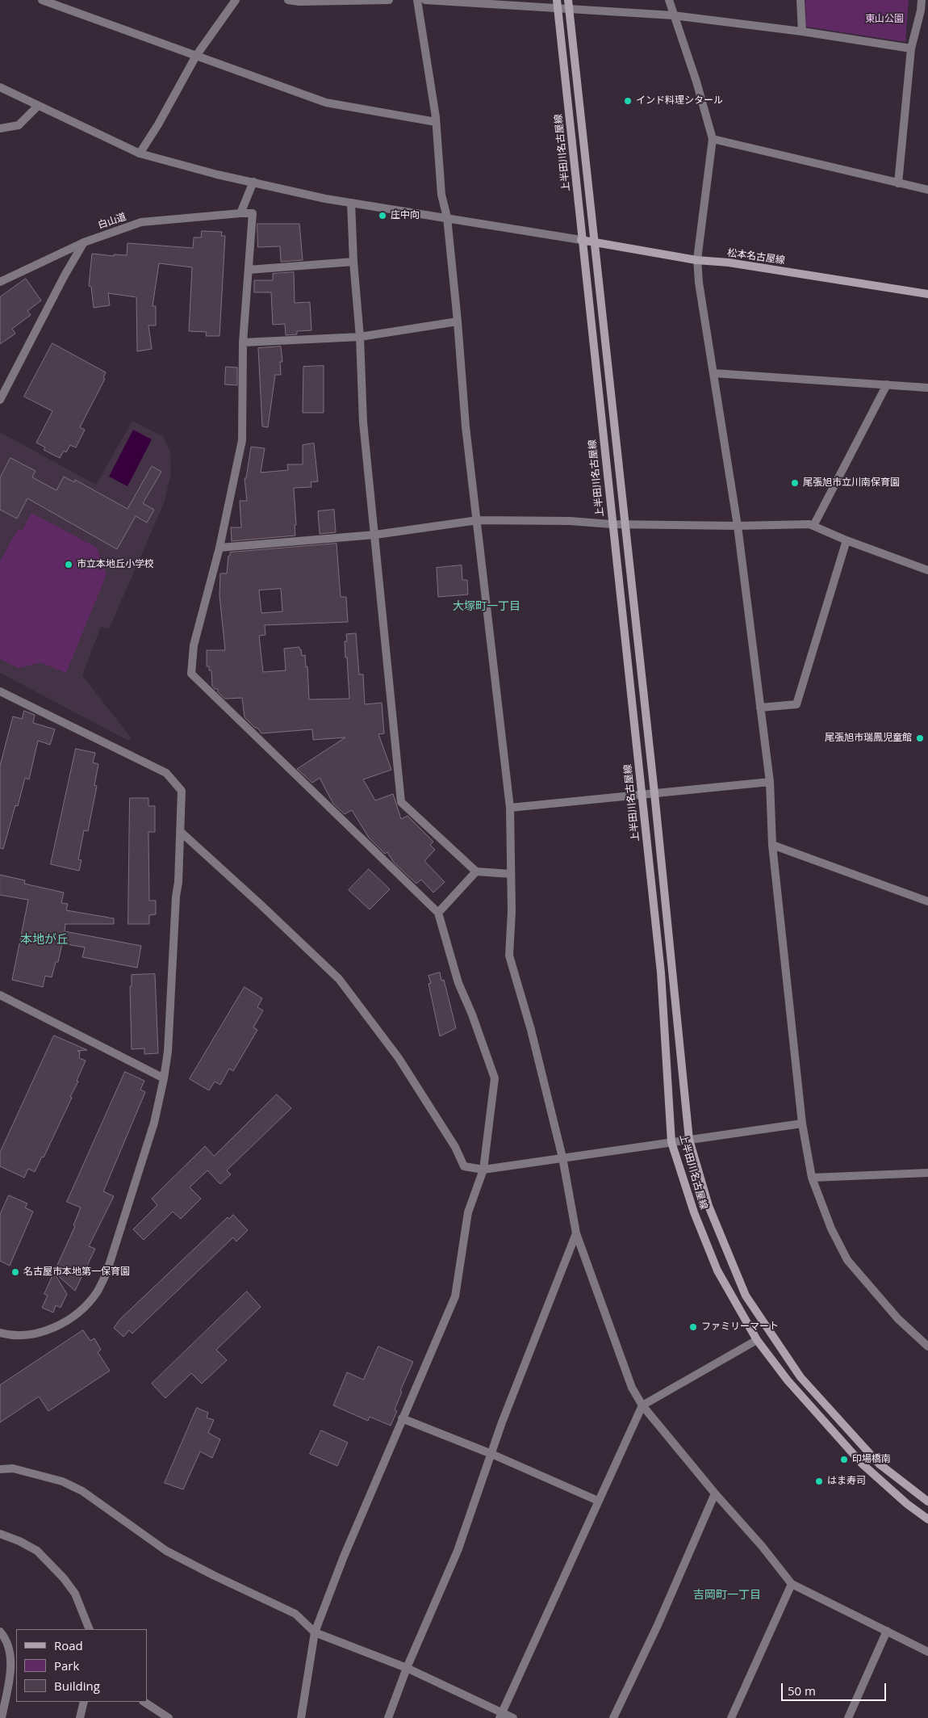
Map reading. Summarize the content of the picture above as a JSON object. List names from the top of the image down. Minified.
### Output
{"streets":{"main road":["上半田川名古屋線","松本名古屋線"],"street":["白山道"]},"crossings":[["上半田川名古屋線","松本名古屋線"]],"districts":["大塚町一丁目","本地が丘","吉岡町一丁目"],"parks":["東山公園"],"places":["インド料理シタール","庄中向","尾張旭市立川南保育園","市立本地丘小学校","尾張旭市瑞鳳児童館","名古屋市本地第一保育園","ファミリーマート","印場橋南","はま寿司"],"legend":["Road","Park","Building"],"scale_bar":"50 m"}
